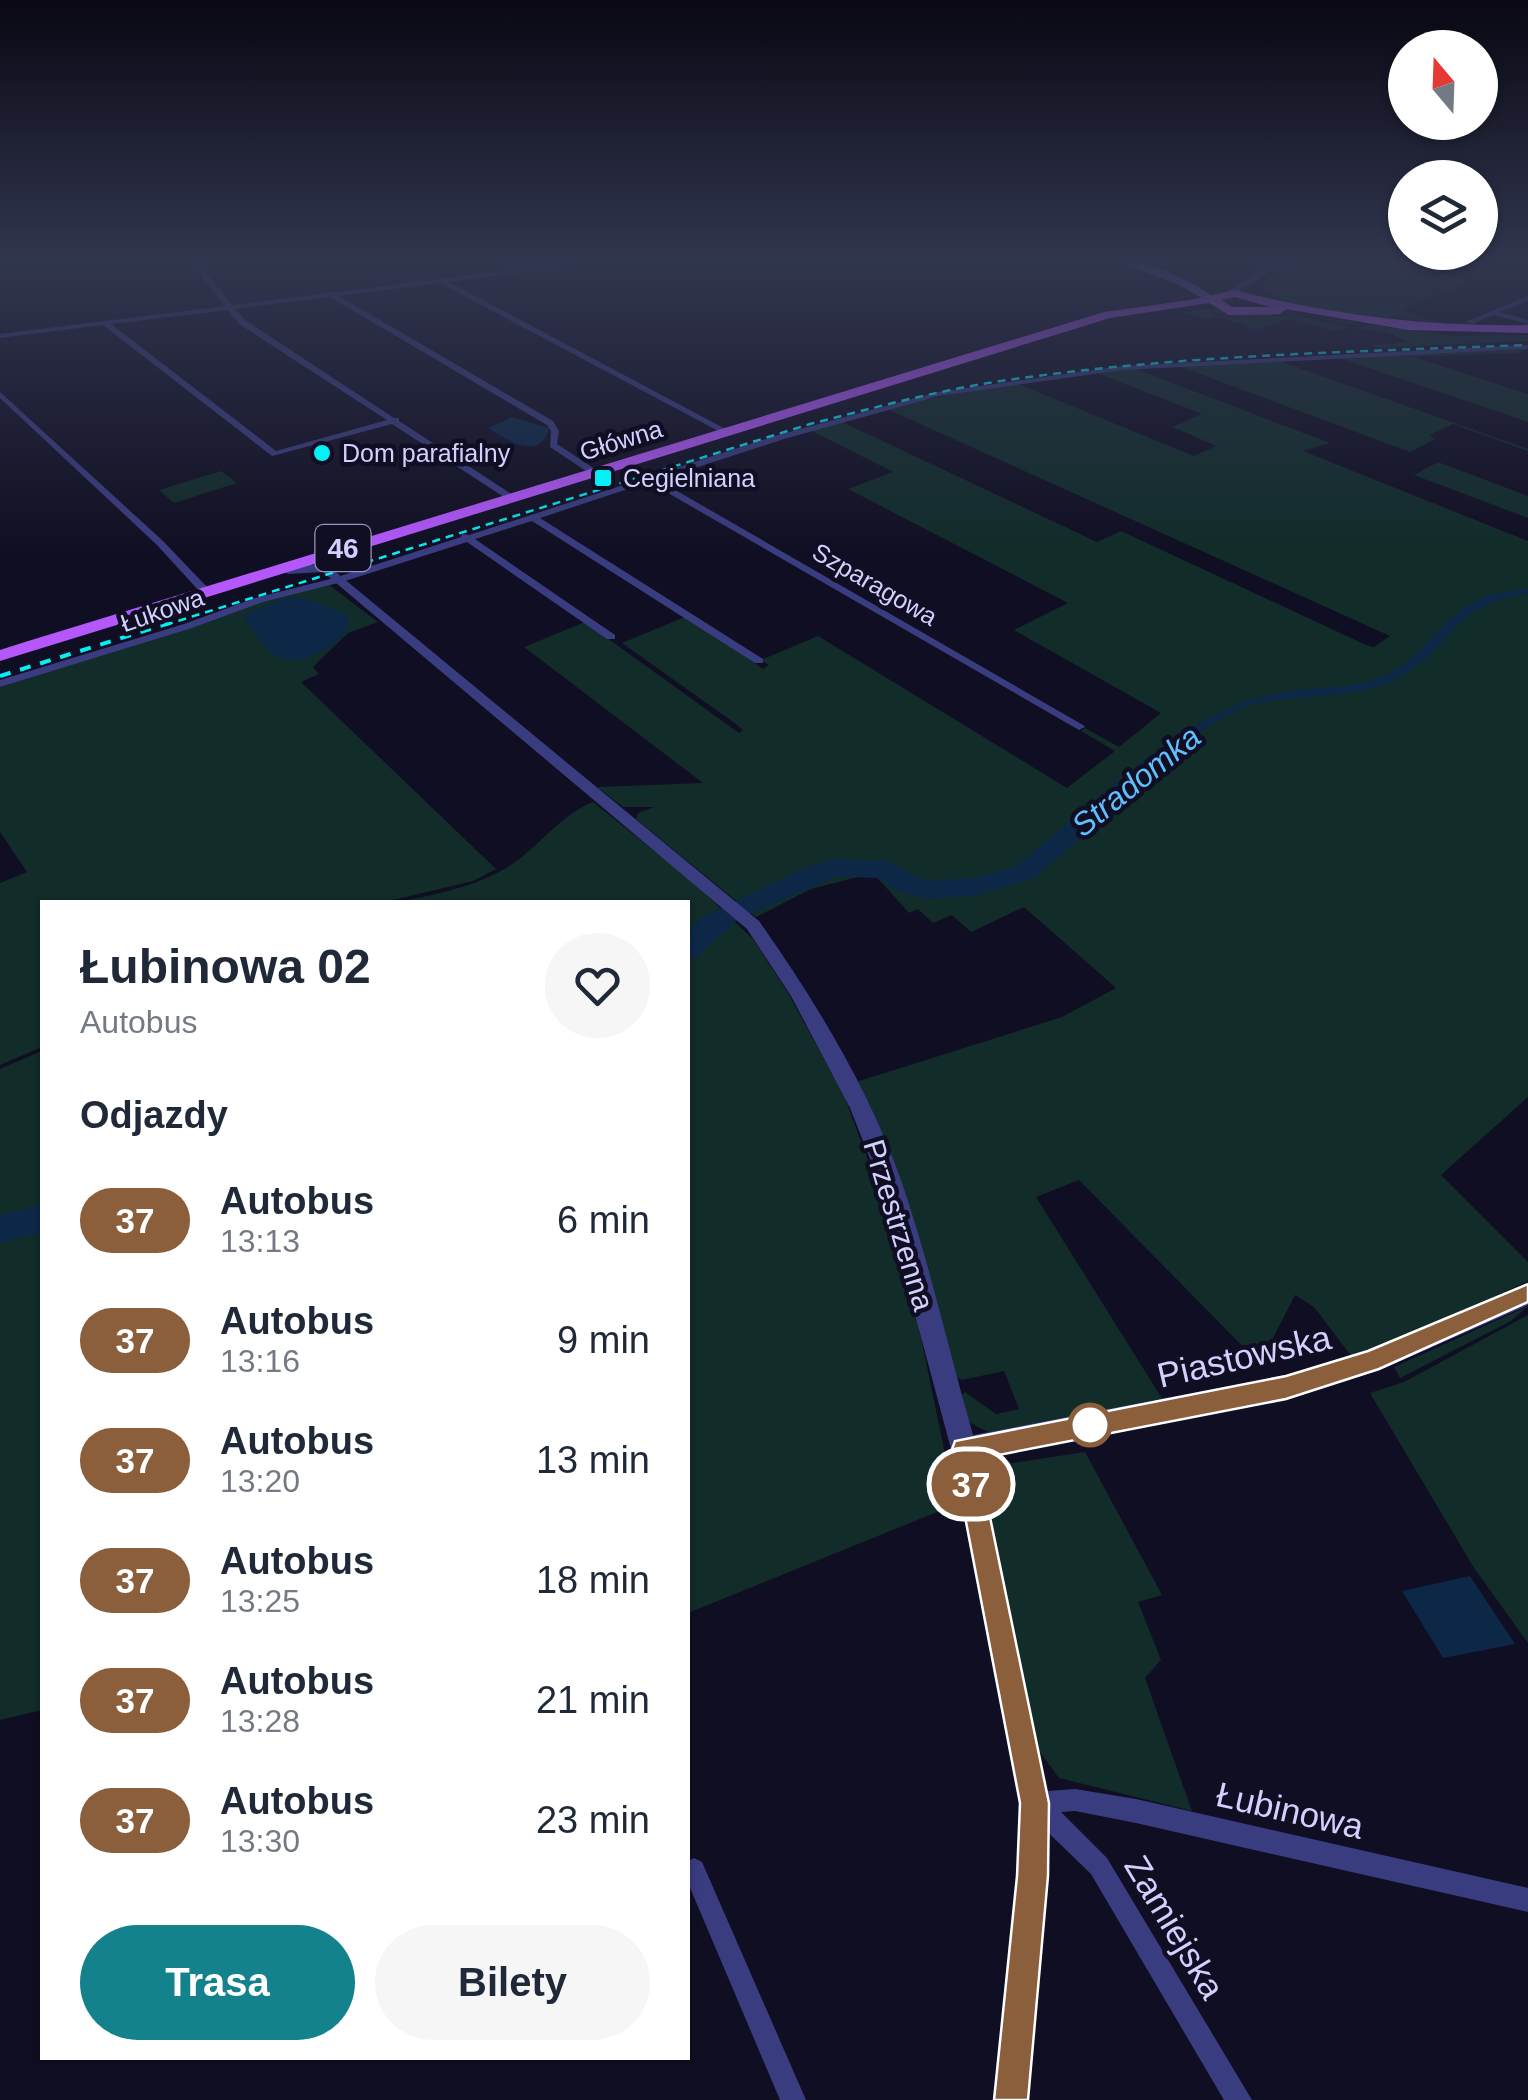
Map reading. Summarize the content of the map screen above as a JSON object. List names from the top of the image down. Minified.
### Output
{"streets":{"main road":["Główna","46"],"street":["Szparagowa","Łukowa","Przestrzenna","Piastowska","Łubinowa","Zamiejska"]},"crossings":[["Łukowa","Przestrzenna"],["Przestrzenna","Piastowska"],["Przestrzenna","Łubinowa"],["Przestrzenna","Zamiejska"],["Łubinowa","Zamiejska"]],"water":["Stradomka"],"places":{"other":["Dom parafialny"],"transit":["Cegielniana"]},"lines":["bus line 37"],"north":"top","page":{"on_map":"37","heading":[["Łubinowa 02","Autobus"],"Odjazdy"],"list":[{"mark":"37","name":"Autobus","note":"13:13","value":"6 min"},{"mark":"37","name":"Autobus","note":"13:16","value":"9 min"},{"mark":"37","name":"Autobus","note":"13:20","value":"13 min"},{"mark":"37","name":"Autobus","note":"13:25","value":"18 min"},{"mark":"37","name":"Autobus","note":"13:28","value":"21 min"},{"mark":"37","name":"Autobus","note":"13:30","value":"23 min"}],"buttons":["Trasa","Bilety"]}}
